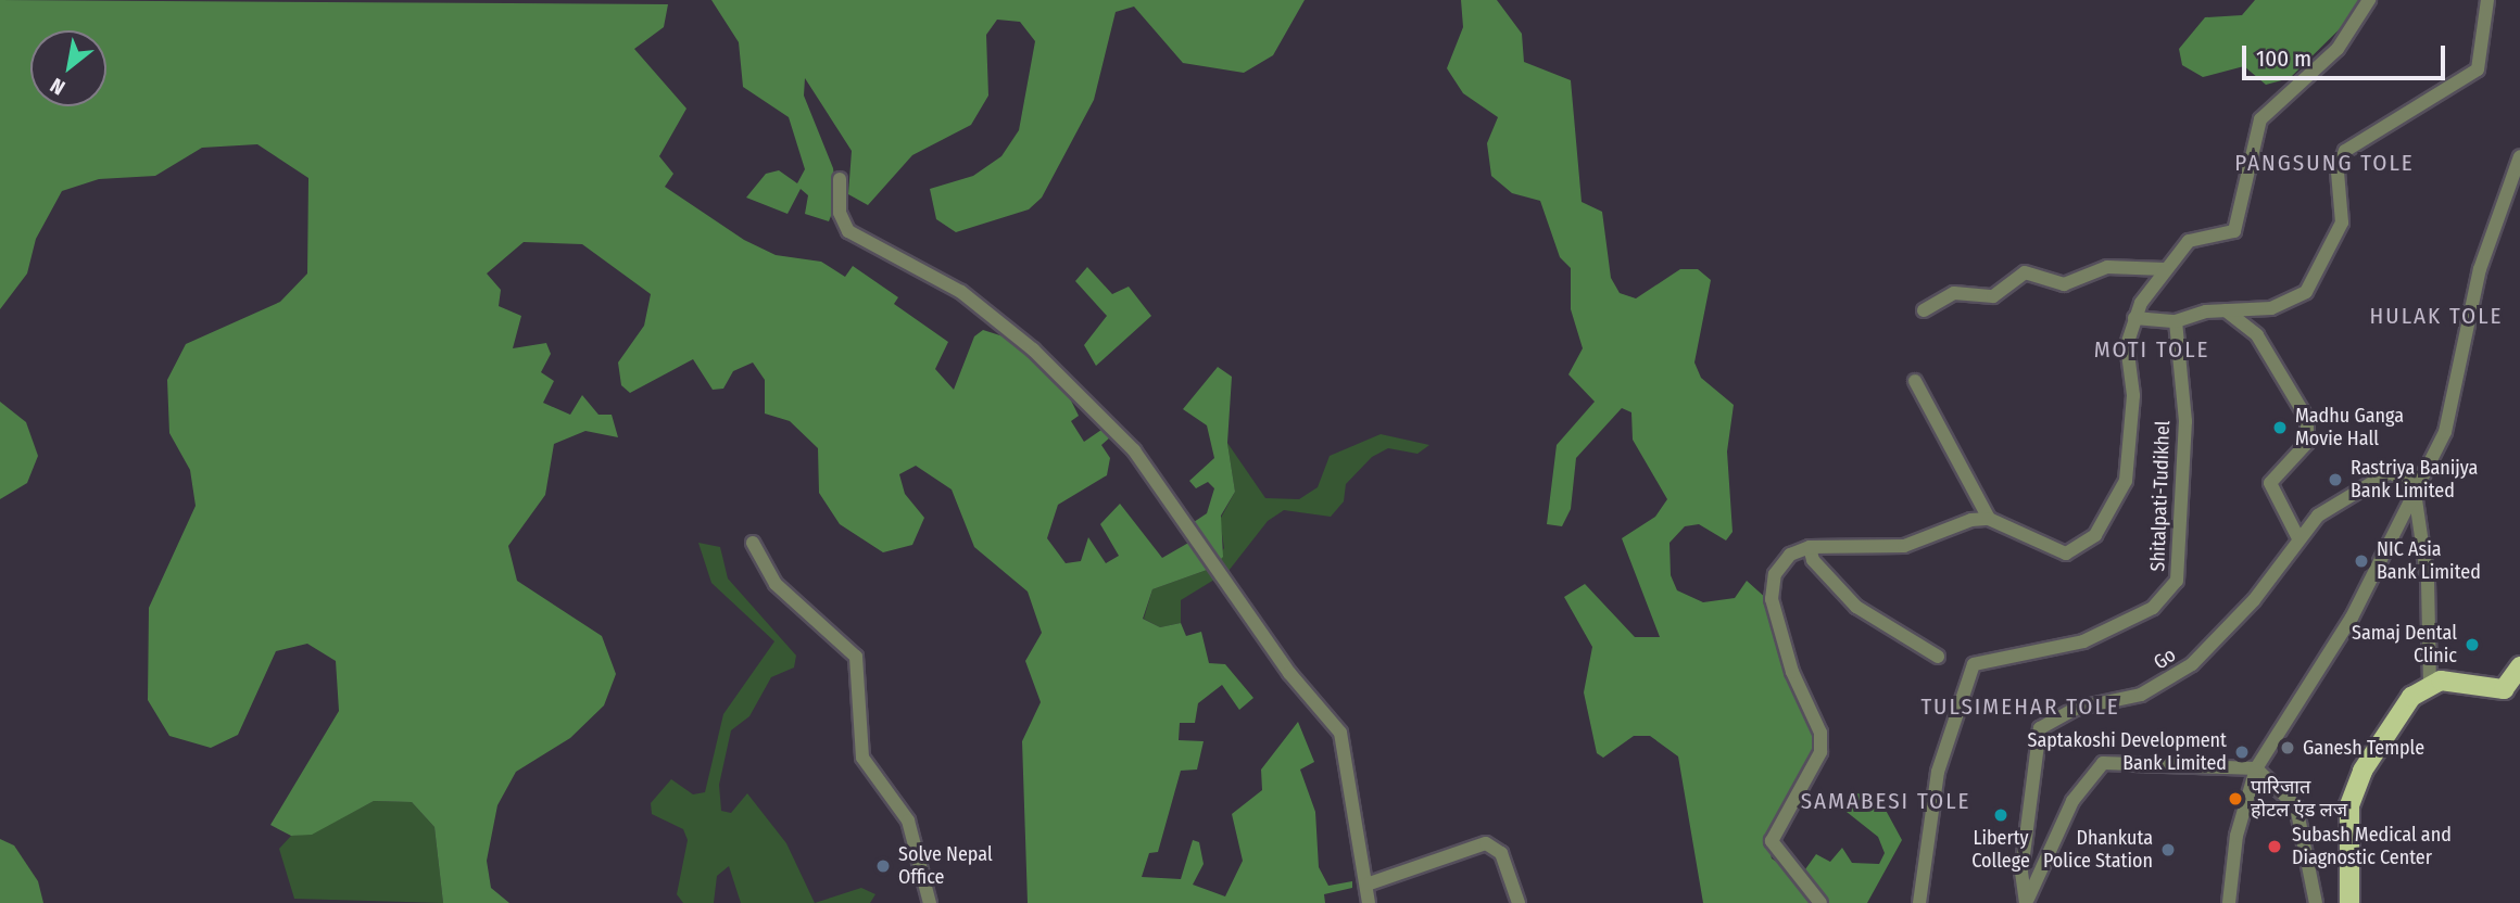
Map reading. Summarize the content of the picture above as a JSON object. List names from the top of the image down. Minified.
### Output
{"streets":{"street":["Shitalpati-Tudikhel","Go"]},"districts":["PANGSUNG TOLE","HULAK TOLE","MOTI TOLE","TULSIMEHAR TOLE","SAMABESI TOLE"],"places":["Madhu Ganga Movie Hall","Rastriya Banijya Bank Limited","NIC Asia Bank Limited","Samaj Dental Clinic","Ganesh Temple","Saptakoshi Development Bank Limited","पारिजात होटल एंड लज","Liberty College","Subash Medical and Diagnostic Center","Dhankuta Police Station","Solve Nepal Office"],"scale_bar":"100 m","north":"bottom left"}
